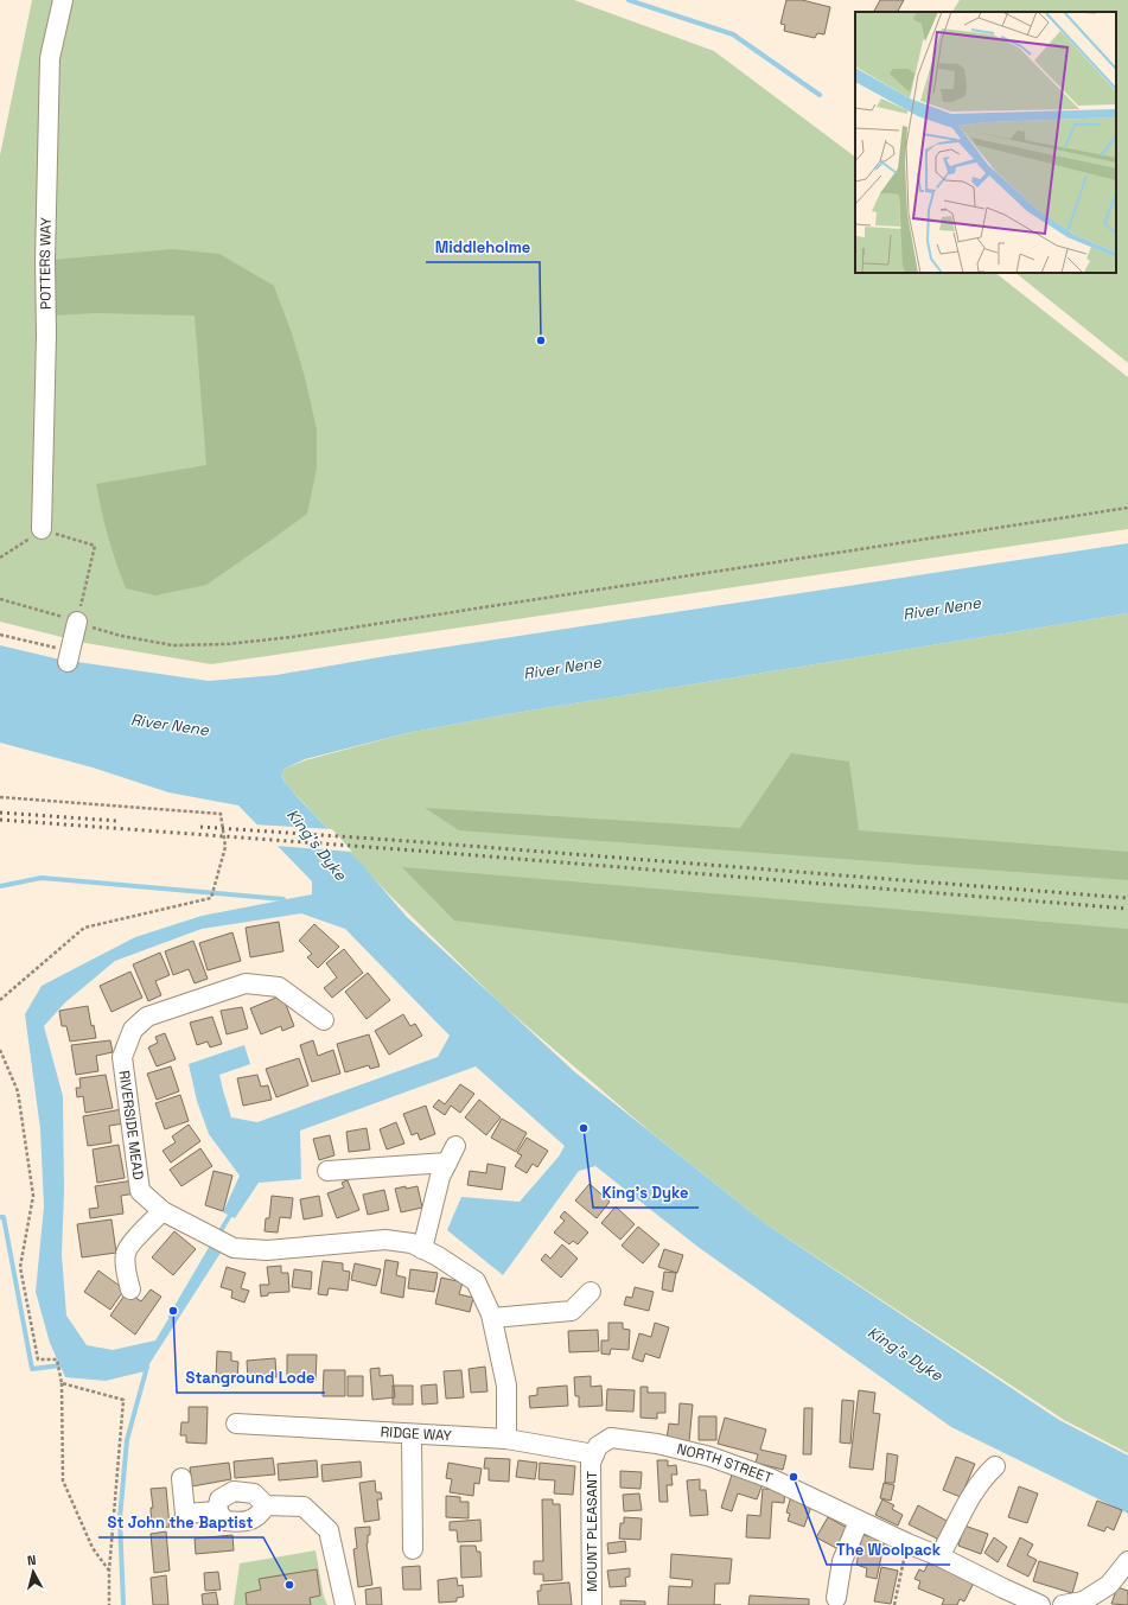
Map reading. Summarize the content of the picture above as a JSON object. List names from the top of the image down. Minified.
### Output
{"streets":{"street":["POTTERS WAY","RIVERSIDE MEAD","RIDGE WAY","NORTH STREET","MOUNT PLEASANT"]},"crossings":[["RIVERSIDE MEAD","RIDGE WAY"],["RIDGE WAY","MOUNT PLEASANT"],["NORTH STREET","MOUNT PLEASANT"]],"water":["River Nene","King's Dyke"],"places":["Middleholme","King's Dyke","Stanground Lode","The Woolpack","St John the Baptist"],"north":"top"}
